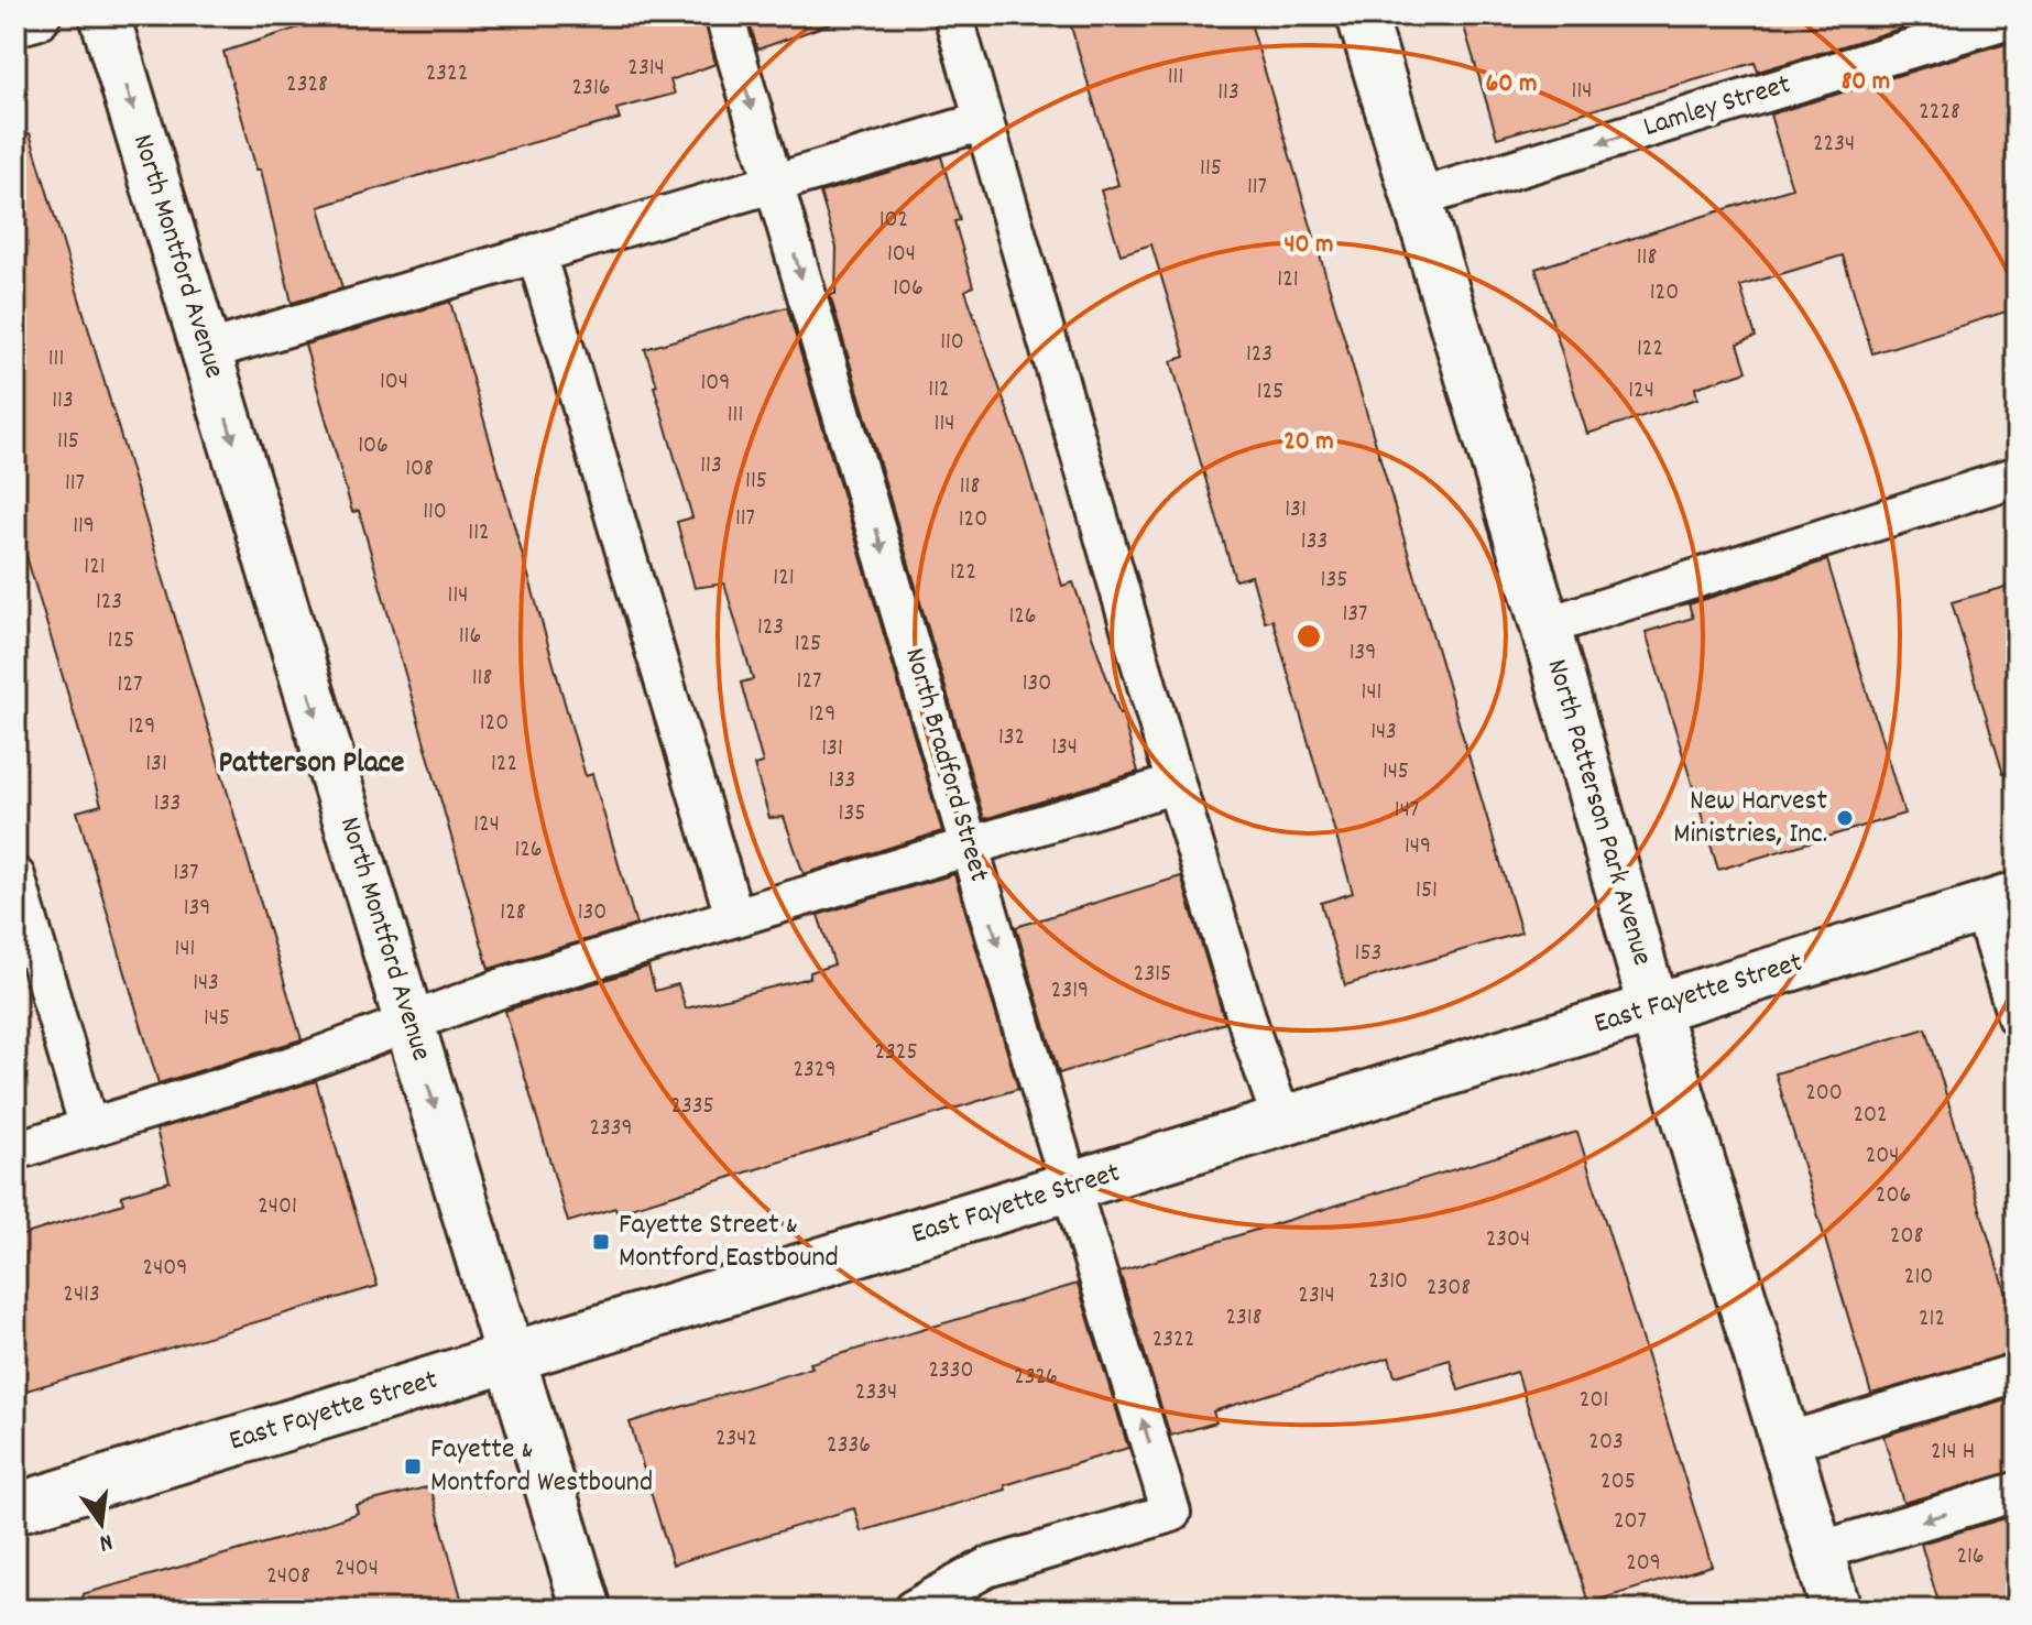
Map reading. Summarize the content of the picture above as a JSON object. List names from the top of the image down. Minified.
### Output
{"streets":{"street":["North Montford Avenue","North Patterson Park Avenue","East Fayette Street"],"lane":["Lamley Street","North Bradford Street"]},"crossings":[["Lamley Street","North Patterson Park Avenue"],["North Montford Avenue","East Fayette Street"],["North Bradford Street","East Fayette Street"],["North Patterson Park Avenue","East Fayette Street"]],"one_way":["Lamley Street","North Montford Avenue"],"districts":["Patterson Place"],"places":{"other":["New Harvest Ministries, Inc."],"transit":["Fayette Street & Montford Eastbound","Fayette & Montford Westbound"]},"house_numbers":["2314","2322","111","2328","2316","114","113","2228","2234","115","117","102","104","118","121","106","120","110","122","123","111","104","109","112","124","125","113","111","114","115","106","113","108","115","117","118","131","110","117","120","119","112","133","121","122","121","135","114","123","137","126","123","116","125","125","139","118","127","130","127","141","129","120","129","143","132","134","131","131","122","145","133","133","147","135","124","149","126","137","151","139","128","130","141","153","2315","143","2319","145","2325","2329","200","2335","202","2339","204","206","2401","208","2304","2409","210","2310","2308","2413","2314","2318","212","2322","2330","2326","2334","201","2342","203","2336","214 H","205","207","216","209","2404","2408"],"north":"bottom","rings":["80 m","60 m","40 m","20 m"]}
